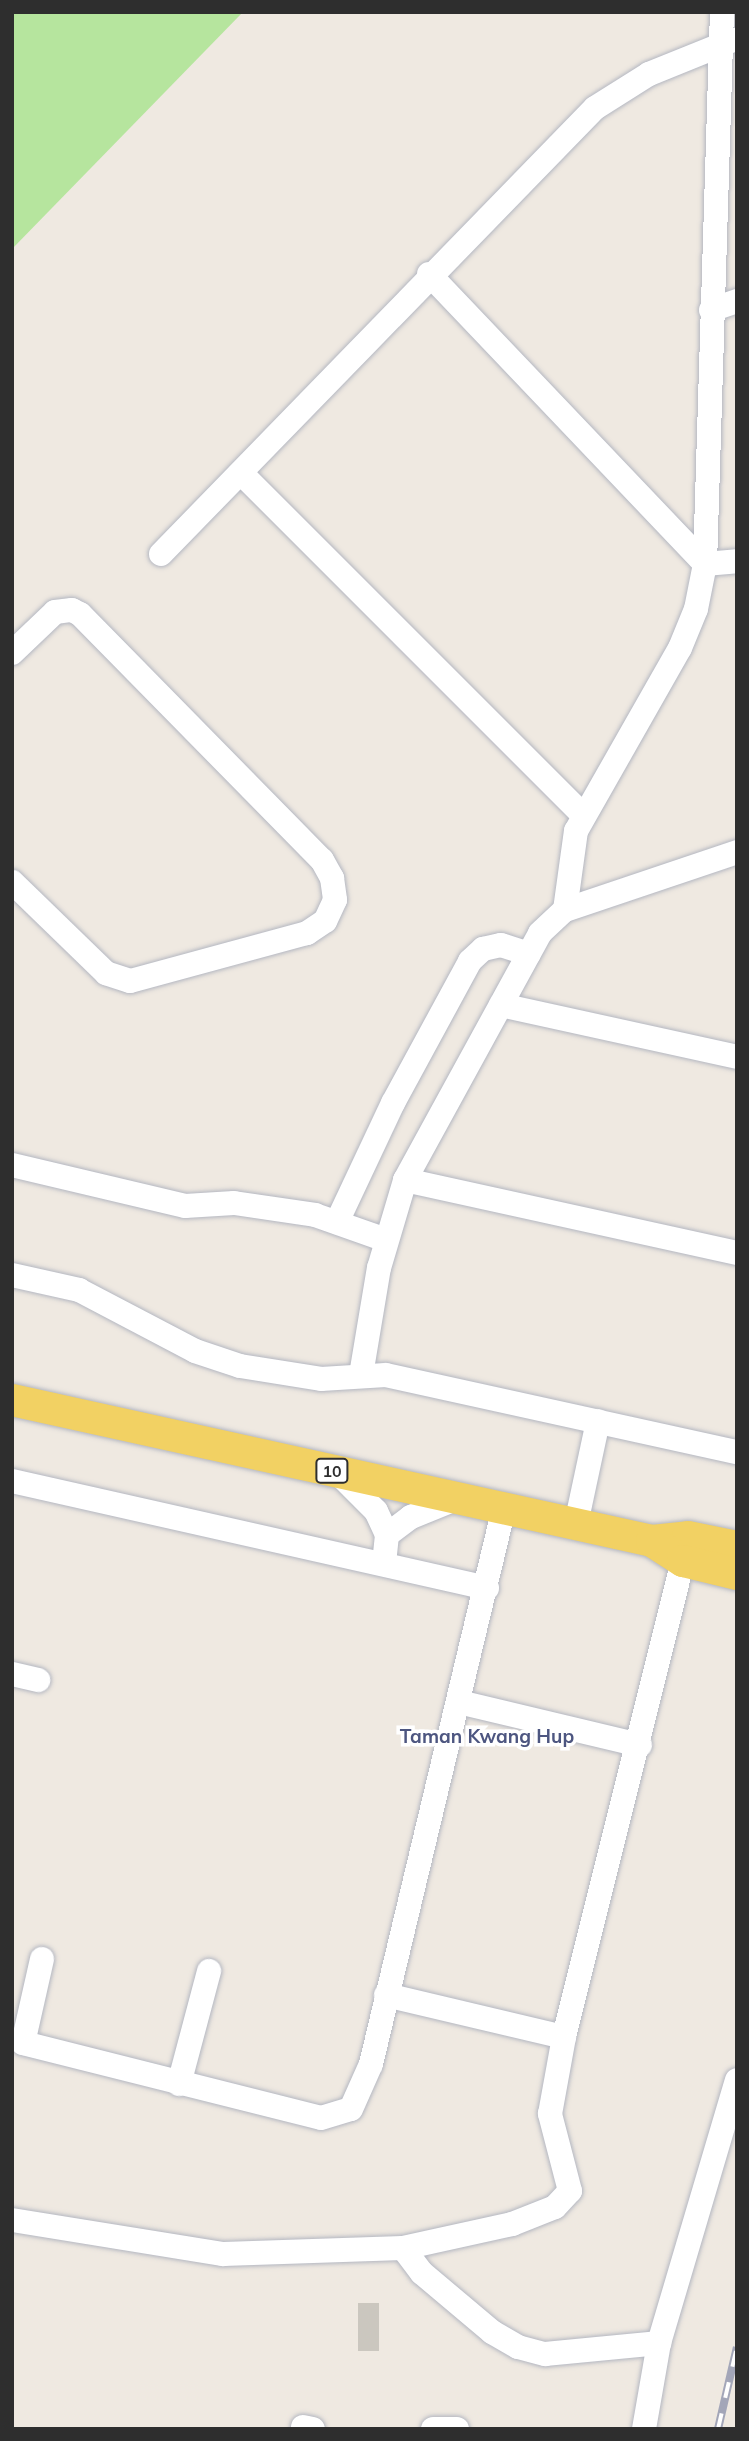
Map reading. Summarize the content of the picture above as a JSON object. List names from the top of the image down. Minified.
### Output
{"streets":{"main road":["10"]},"districts":["Taman Kwang Hup"]}
